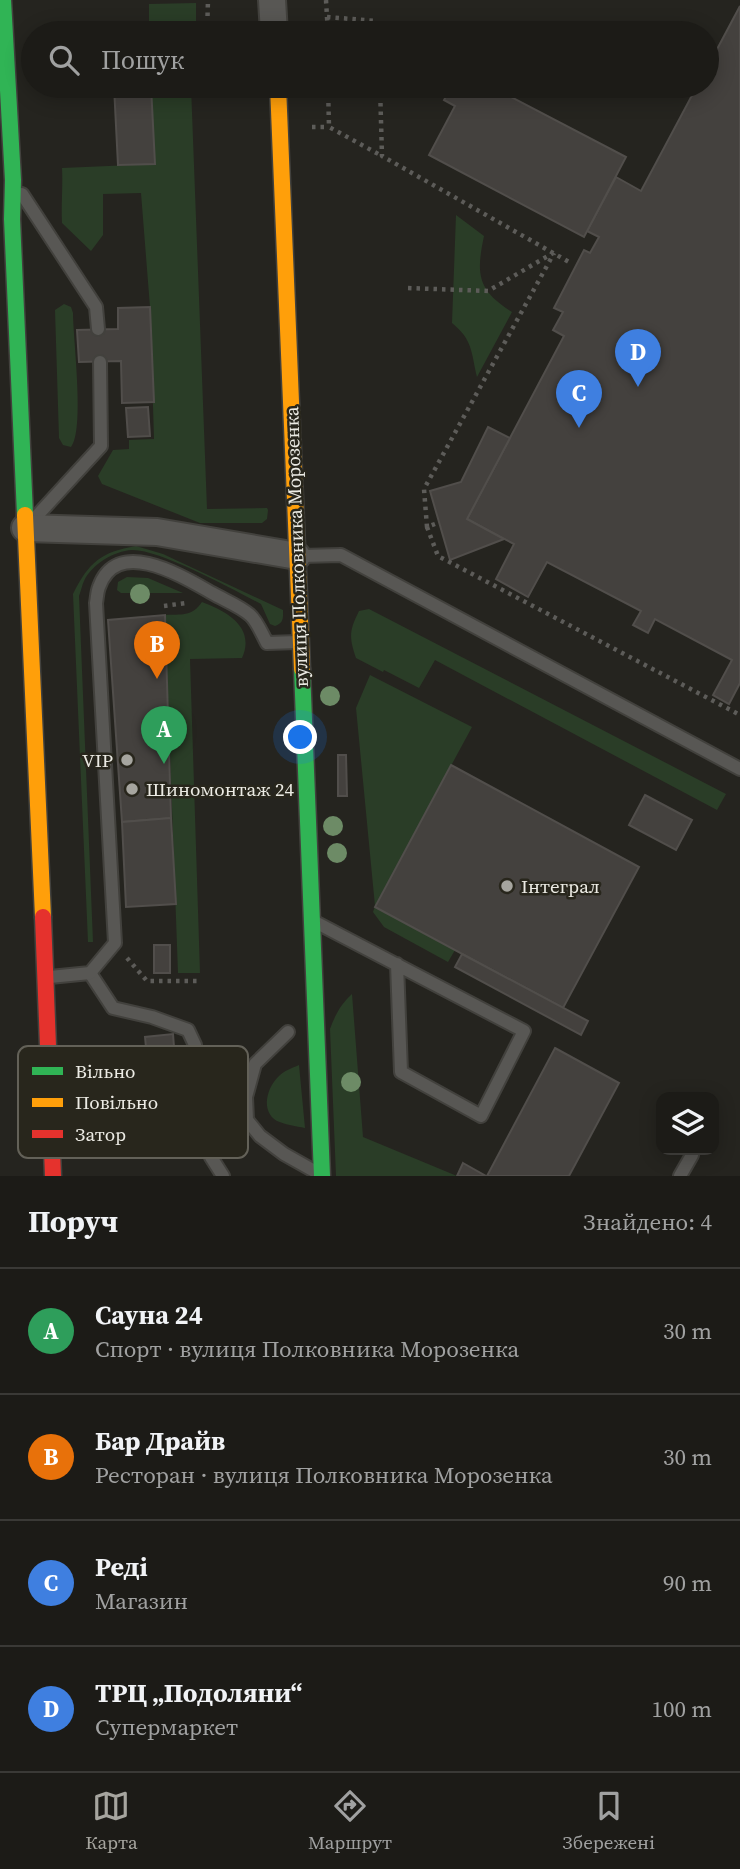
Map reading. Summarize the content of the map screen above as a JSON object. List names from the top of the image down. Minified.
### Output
{"streets":{"main road":["вулиця Полковника Морозенка"]},"places":["VIP","Шиномонтаж 24","Інтеграл"],"legend":["Вільно","Повільно","Затор"],"page":{"search":"Пошук","pins":["D","C","B","A"],"heading":["Поруч","Знайдено: 4"],"list":[{"mark":"A","name":"Сауна 24","note":"Спорт · вулиця Полковника Морозенка","value":"30 m"},{"mark":"B","name":"Бар Драйв","note":"Ресторан · вулиця Полковника Морозенка","value":"30 m"},{"mark":"C","name":"Реді","note":"Магазин","value":"90 m"},{"mark":"D","name":"ТРЦ „Подоляни“","note":"Супермаркет","value":"100 m"}],"nav":["Карта","Маршрут","Збережені"]}}
